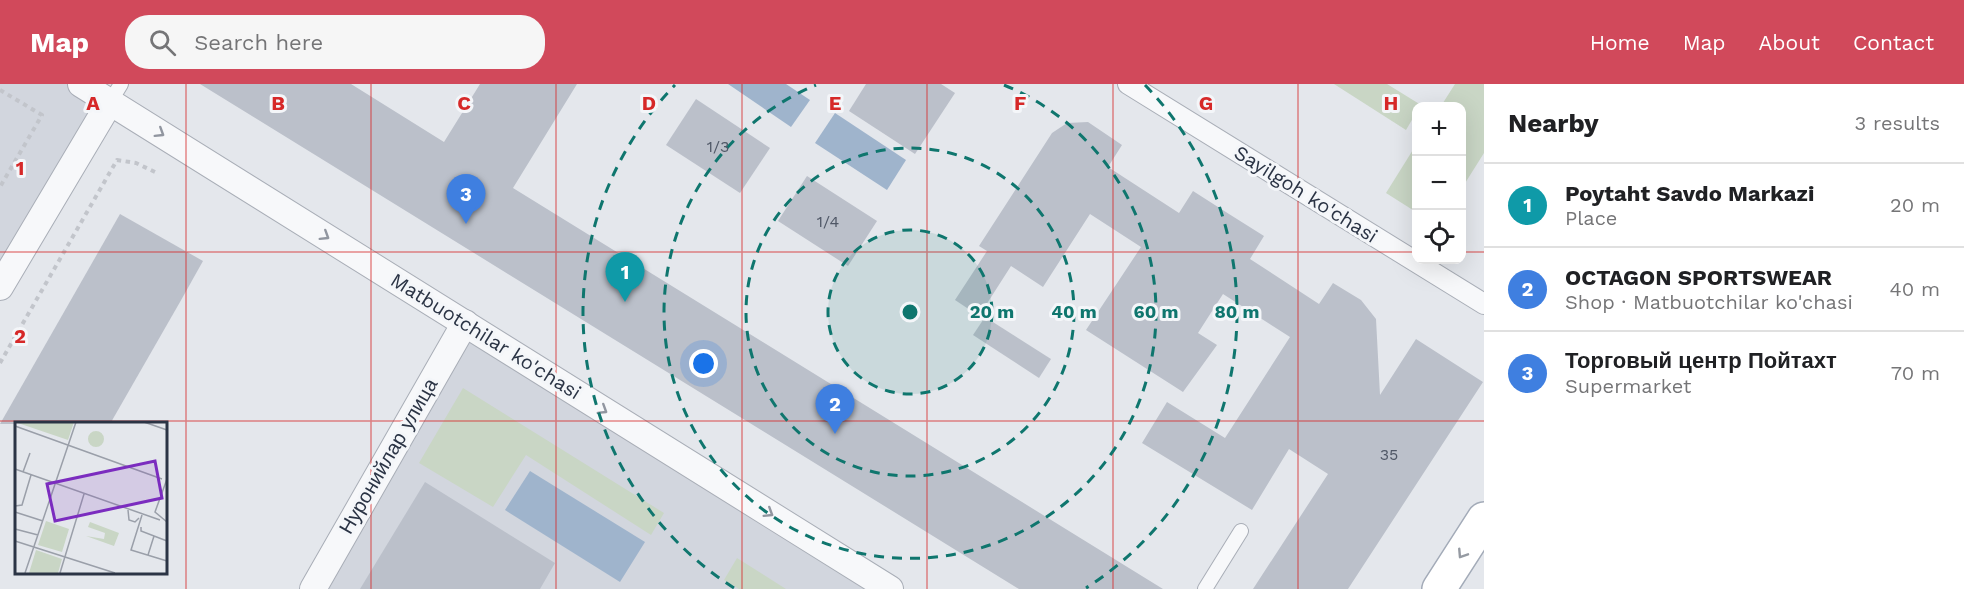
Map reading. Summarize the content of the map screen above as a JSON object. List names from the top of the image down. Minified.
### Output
{"streets":{"street":["Sayilgoh ko'chasi","Matbuotchilar ko'chasi","Нуронийлар улица"]},"crossings":[["Matbuotchilar ko'chasi","Нуронийлар улица"]],"one_way":["Matbuotchilar ko'chasi"],"house_numbers":["1/3","1/4","35"],"page":{"header":"Map","search":"Search here","nav":["Home","Map","About","Contact"],"heading":["Nearby","3 results"],"map_buttons":["+","−"],"list":[{"mark":"1","name":"Poytaht Savdo Markazi","note":"Place","value":"20 m"},{"mark":"2","name":"OCTAGON SPORTSWEAR","note":"Shop · Matbuotchilar ko'chasi","value":"40 m"},{"mark":"3","name":"Торговый центр Пойтахт","note":"Supermarket","value":"70 m"}],"pins":["3","1","2"]},"grid":{"columns":["A","B","C","D","E","F","G","H"],"rows":["1","2"]},"rings":["20 m","40 m","60 m","80 m"]}
